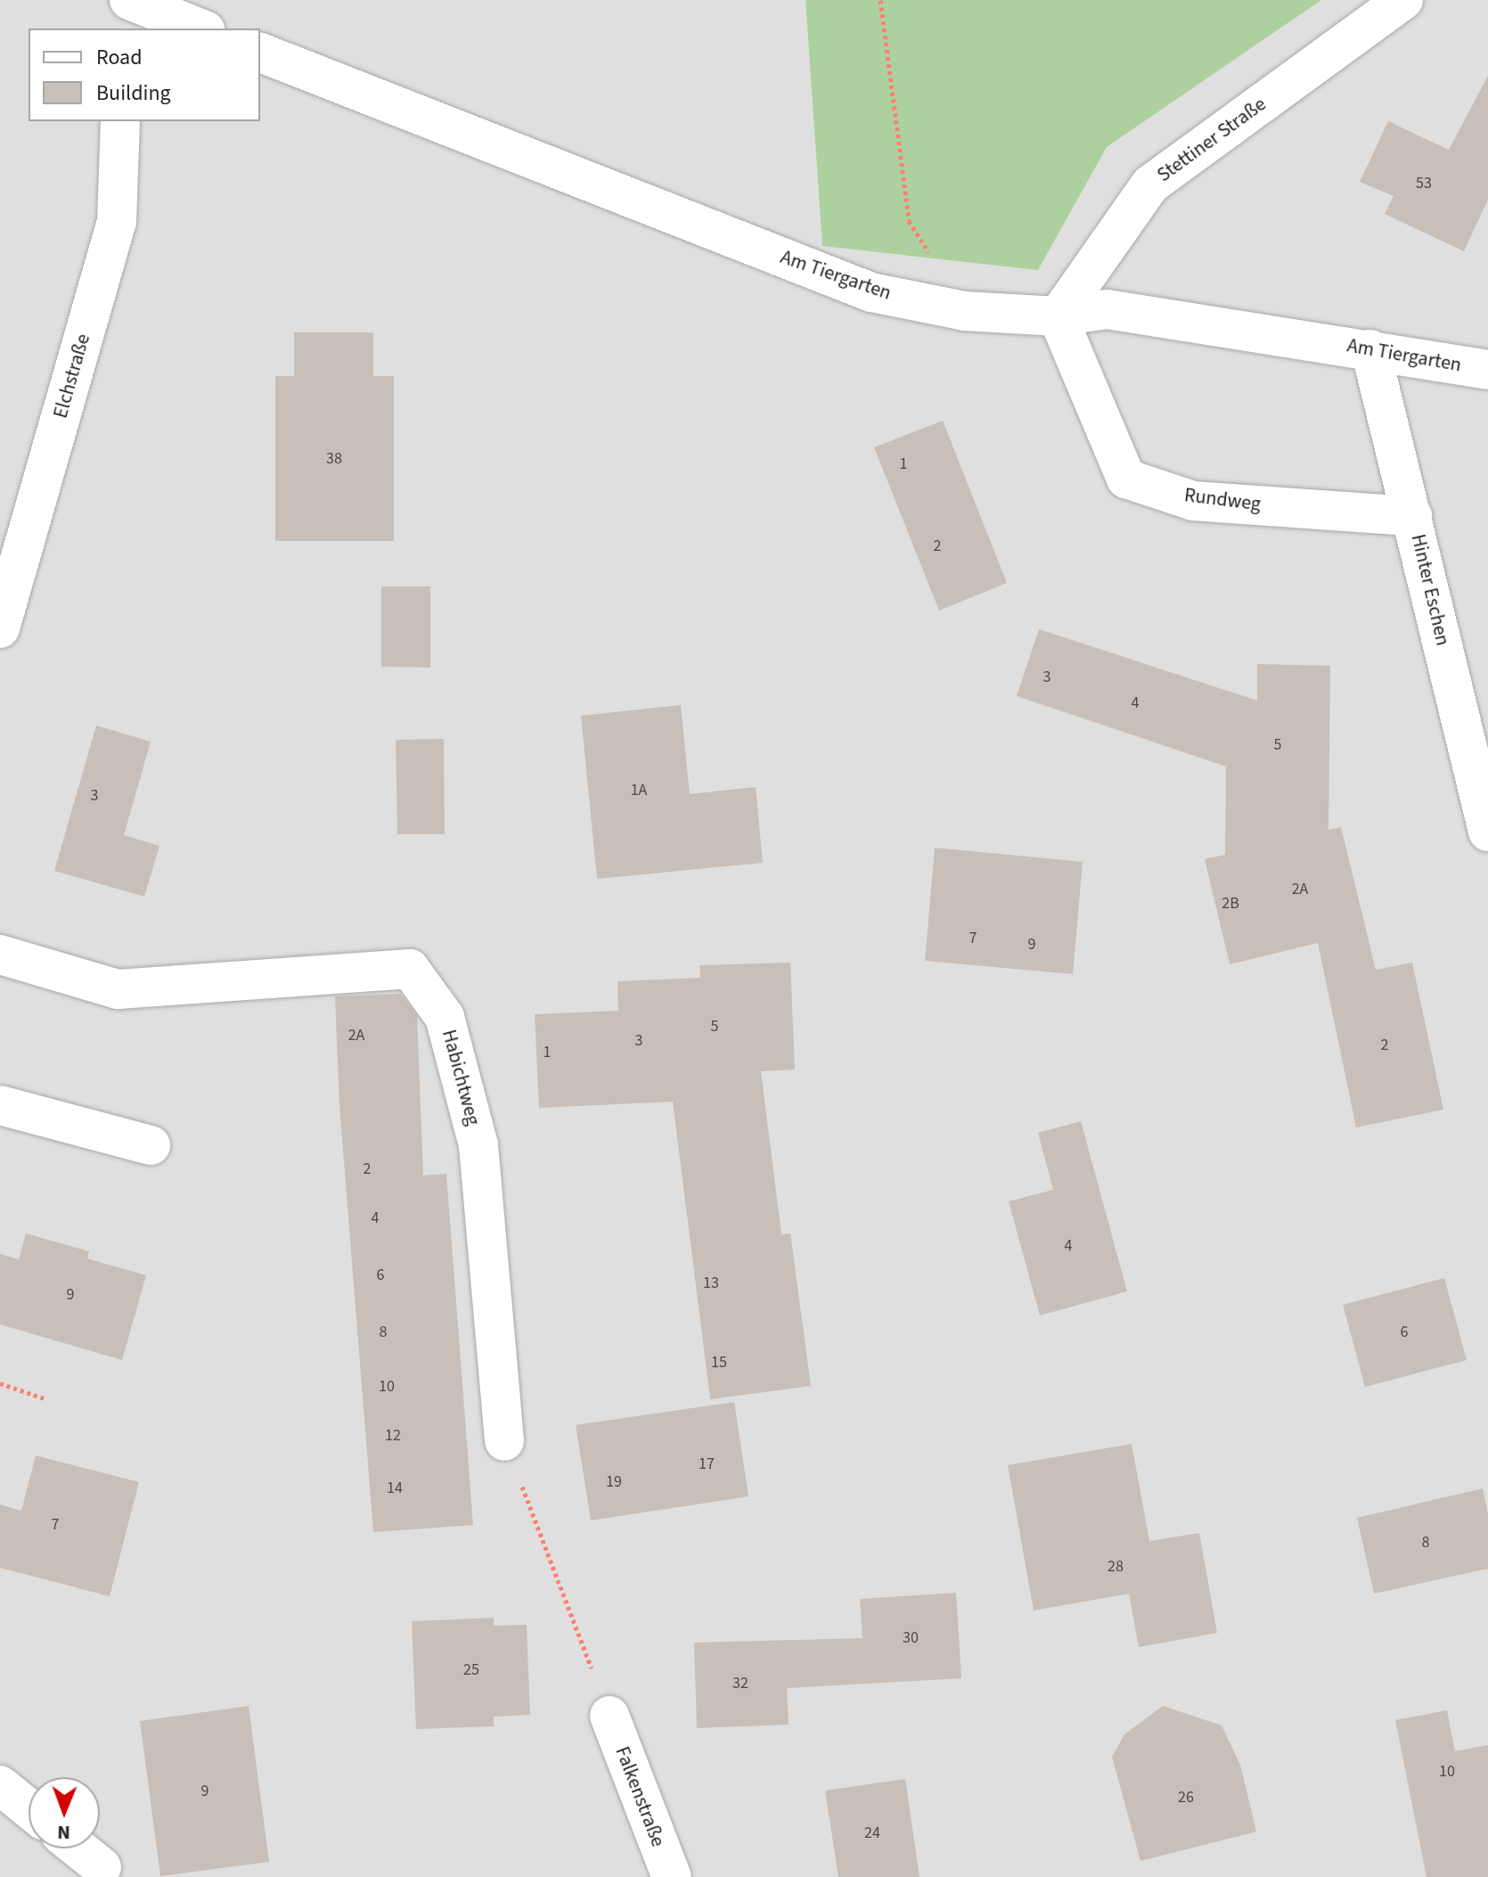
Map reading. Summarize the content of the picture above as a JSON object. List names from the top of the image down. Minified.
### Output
{"streets":{"street":["Stettiner Straße","Am Tiergarten","Elchstraße","Rundweg","Hinter Eschen","Habichtweg","Falkenstraße"]},"crossings":[["Stettiner Straße","Am Tiergarten"],["Stettiner Straße","Rundweg"],["Am Tiergarten","Rundweg"],["Am Tiergarten","Hinter Eschen"],["Rundweg","Hinter Eschen"]],"house_numbers":["53","38","1","2","3","4","5","1A","3","2A","2B","7","9","5","2A","3","2","1","2","4","4","6","13","9","8","6","15","10","12","17","19","14","7","8","28","30","25","32","10","9","26","24"],"legend":["Road","Building"],"north":"bottom"}
